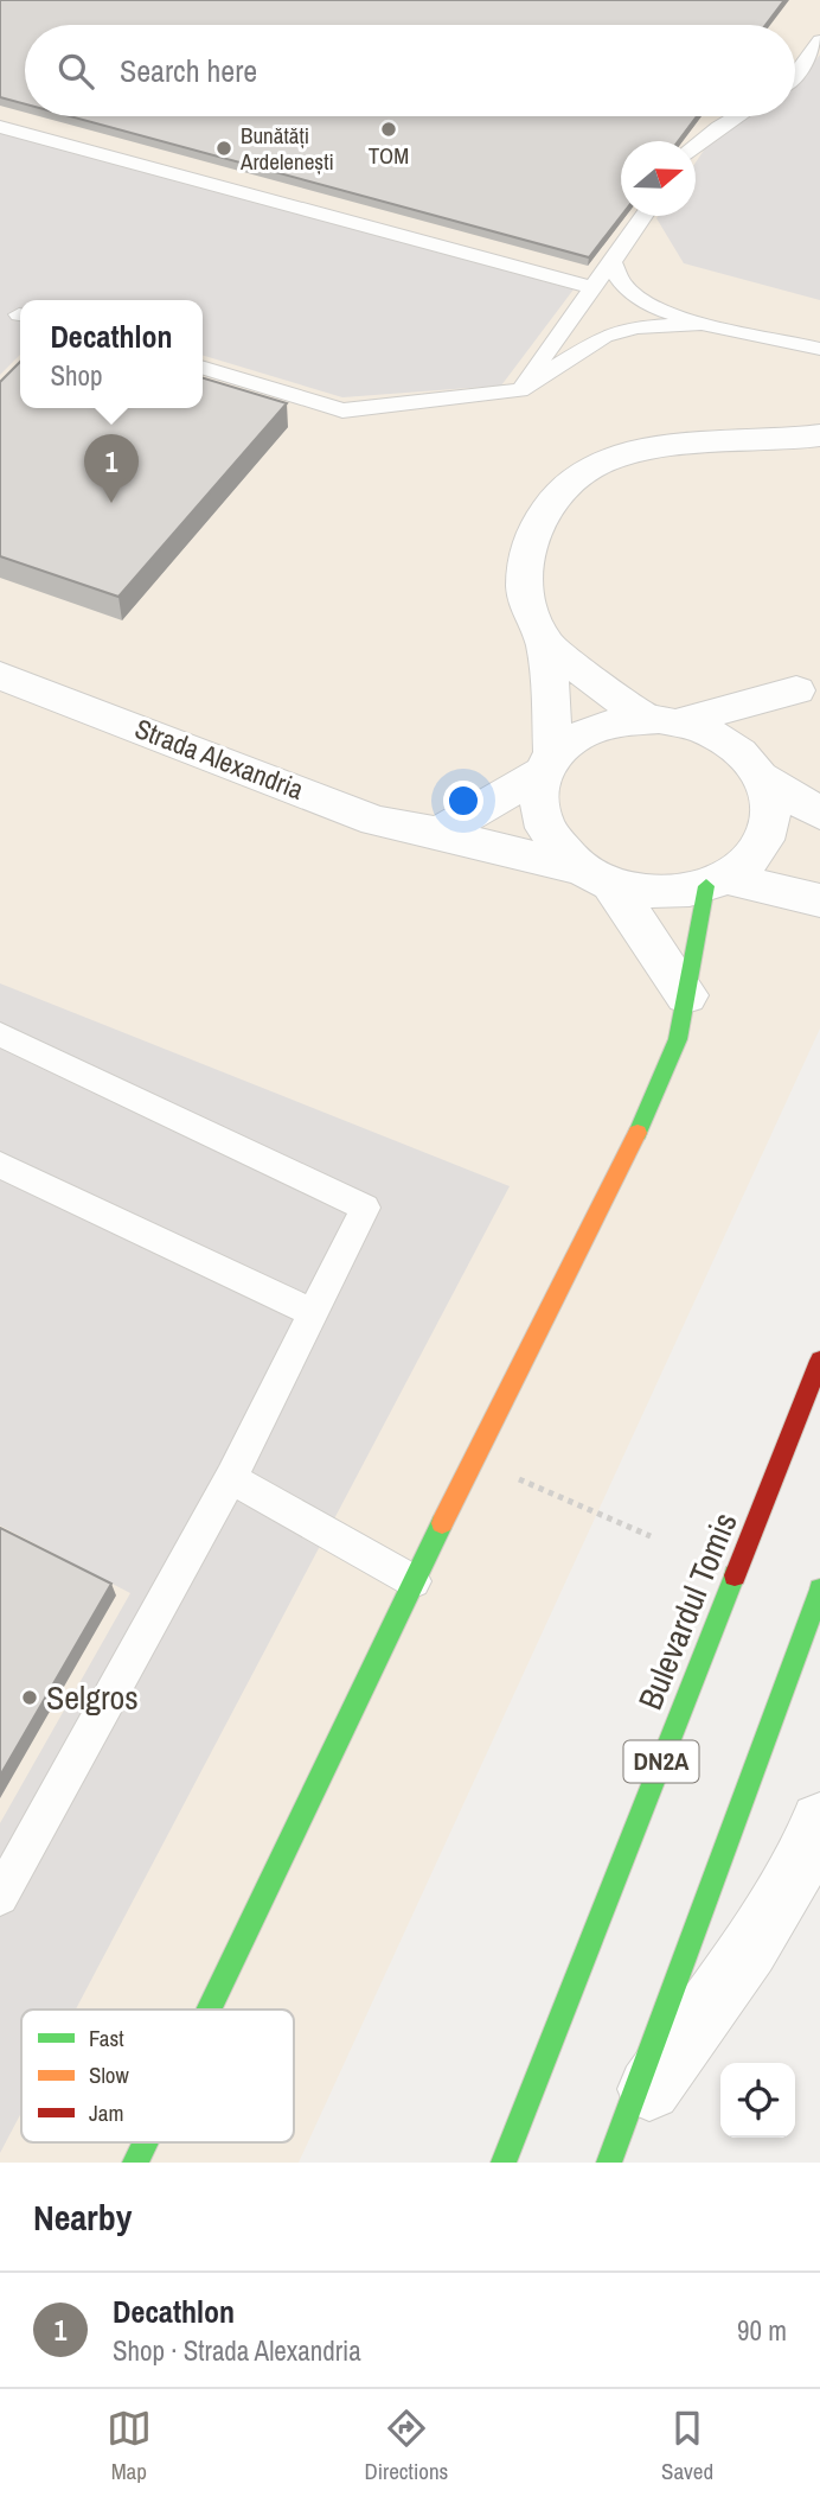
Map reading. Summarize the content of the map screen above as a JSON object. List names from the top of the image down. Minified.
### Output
{"streets":{"street":["Strada Alexandria","Bulevardul Tomis","DN2A"]},"places":["TOM","Bunătăți Ardelenești","Selgros"],"legend":["Fast","Slow","Jam"],"north":"right","page":{"search":"Search here","popup":["Decathlon","Shop"],"pins":"1","heading":"Nearby","list":[{"mark":"1","name":"Decathlon","note":"Shop · Strada Alexandria","value":"90 m"}],"nav":["Map","Directions","Saved"]}}
